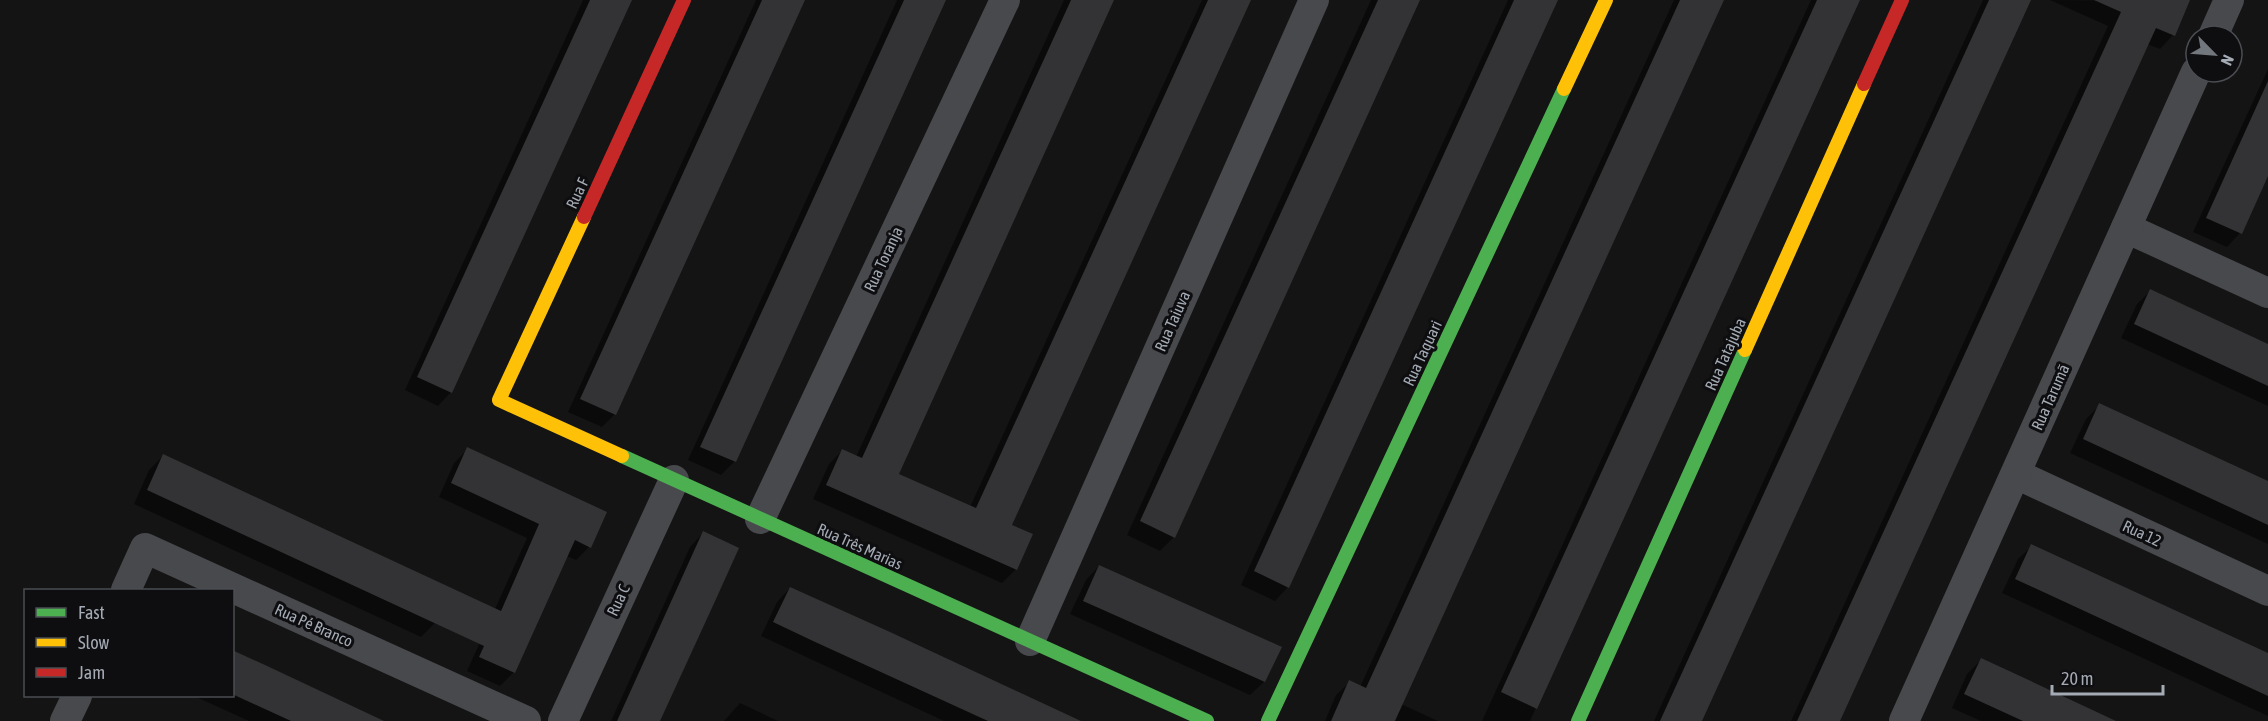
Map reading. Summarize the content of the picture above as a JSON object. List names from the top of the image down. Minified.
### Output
{"streets":{"street":["Rua F","Rua Toranja","Rua Taiuva","Rua Taquari","Rua Tatajuba","Rua Tarumã","Rua 12","Rua Três Marias","Rua C","Rua Pé Branco"]},"crossings":[["Rua F","Rua Três Marias"],["Rua Toranja","Rua Três Marias"],["Rua Taiuva","Rua Três Marias"],["Rua Tarumã","Rua 12"],["Rua Três Marias","Rua C"]],"legend":["Fast","Slow","Jam"],"scale_bar":"20 m","north":"bottom right"}
